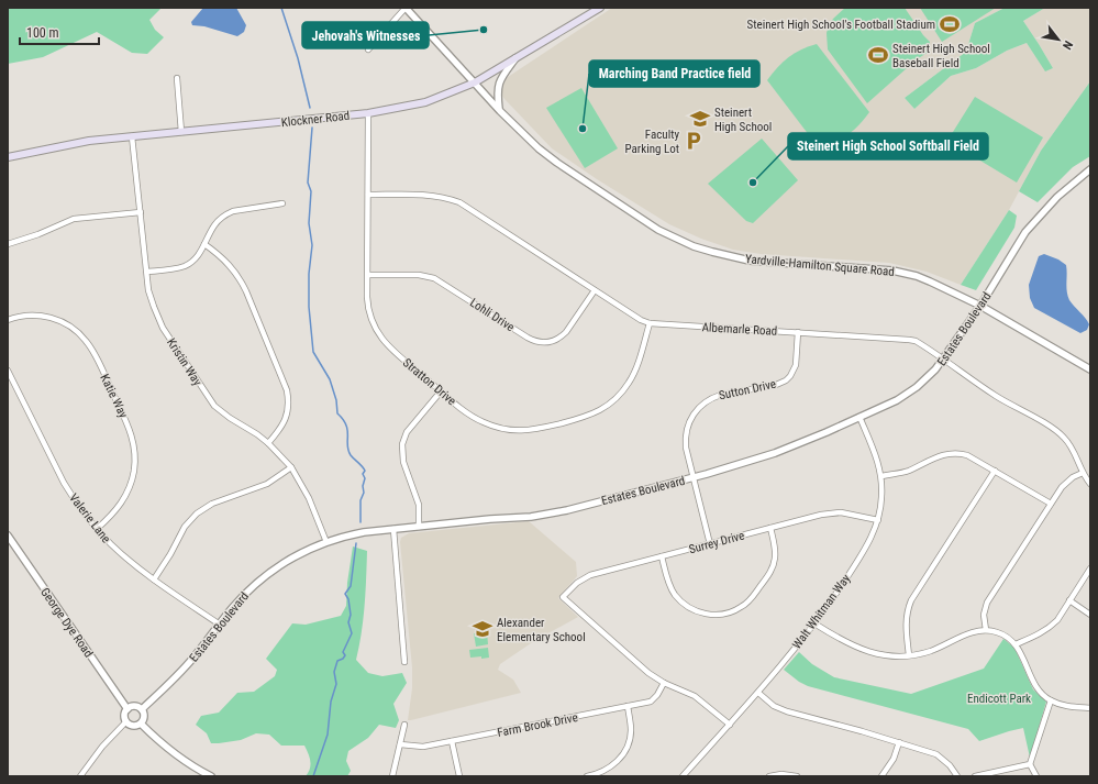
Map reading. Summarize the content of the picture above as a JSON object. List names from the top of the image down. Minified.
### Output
{"streets":{"main road":["Klockner Road"],"street":["Yardville-Hamilton Square Road","Lohli Drive","Albemarle Road","Estates Boulevard","Kristin Way","Stratton Drive","Sutton Drive","Katie Way","Valerie Lane","Surrey Drive","Walt Whitman Way","George Dye Road","Farm Brook Drive"]},"crossings":[["Klockner Road","Yardville-Hamilton Square Road"],["Klockner Road","Kristin Way"],["Klockner Road","Stratton Drive"],["Yardville-Hamilton Square Road","Estates Boulevard"],["Lohli Drive","Albemarle Road"],["Lohli Drive","Stratton Drive"],["Albemarle Road","Estates Boulevard"],["Albemarle Road","Stratton Drive"],["Albemarle Road","Sutton Drive"],["Estates Boulevard","Kristin Way"],["Estates Boulevard","Sutton Drive"],["Estates Boulevard","Valerie Lane"],["Estates Boulevard","Walt Whitman Way"],["Estates Boulevard","George Dye Road"],["Sutton Drive","Surrey Drive"],["Katie Way","Valerie Lane"],["Surrey Drive","Walt Whitman Way"],["Surrey Drive","Farm Brook Drive"]],"parks":["Endicott Park"],"places":{"sports":["Steinert High School's Football Stadium","Steinert High School Baseball Field"],"other":["Jehovah's Witnesses","Marching Band Practice field","Steinert High School Softball Field"],"school or university":["Steinert High School","Alexander Elementary School"],"parking":["Faculty Parking Lot"]},"scale_bar":"100 m","north":"bottom right"}
